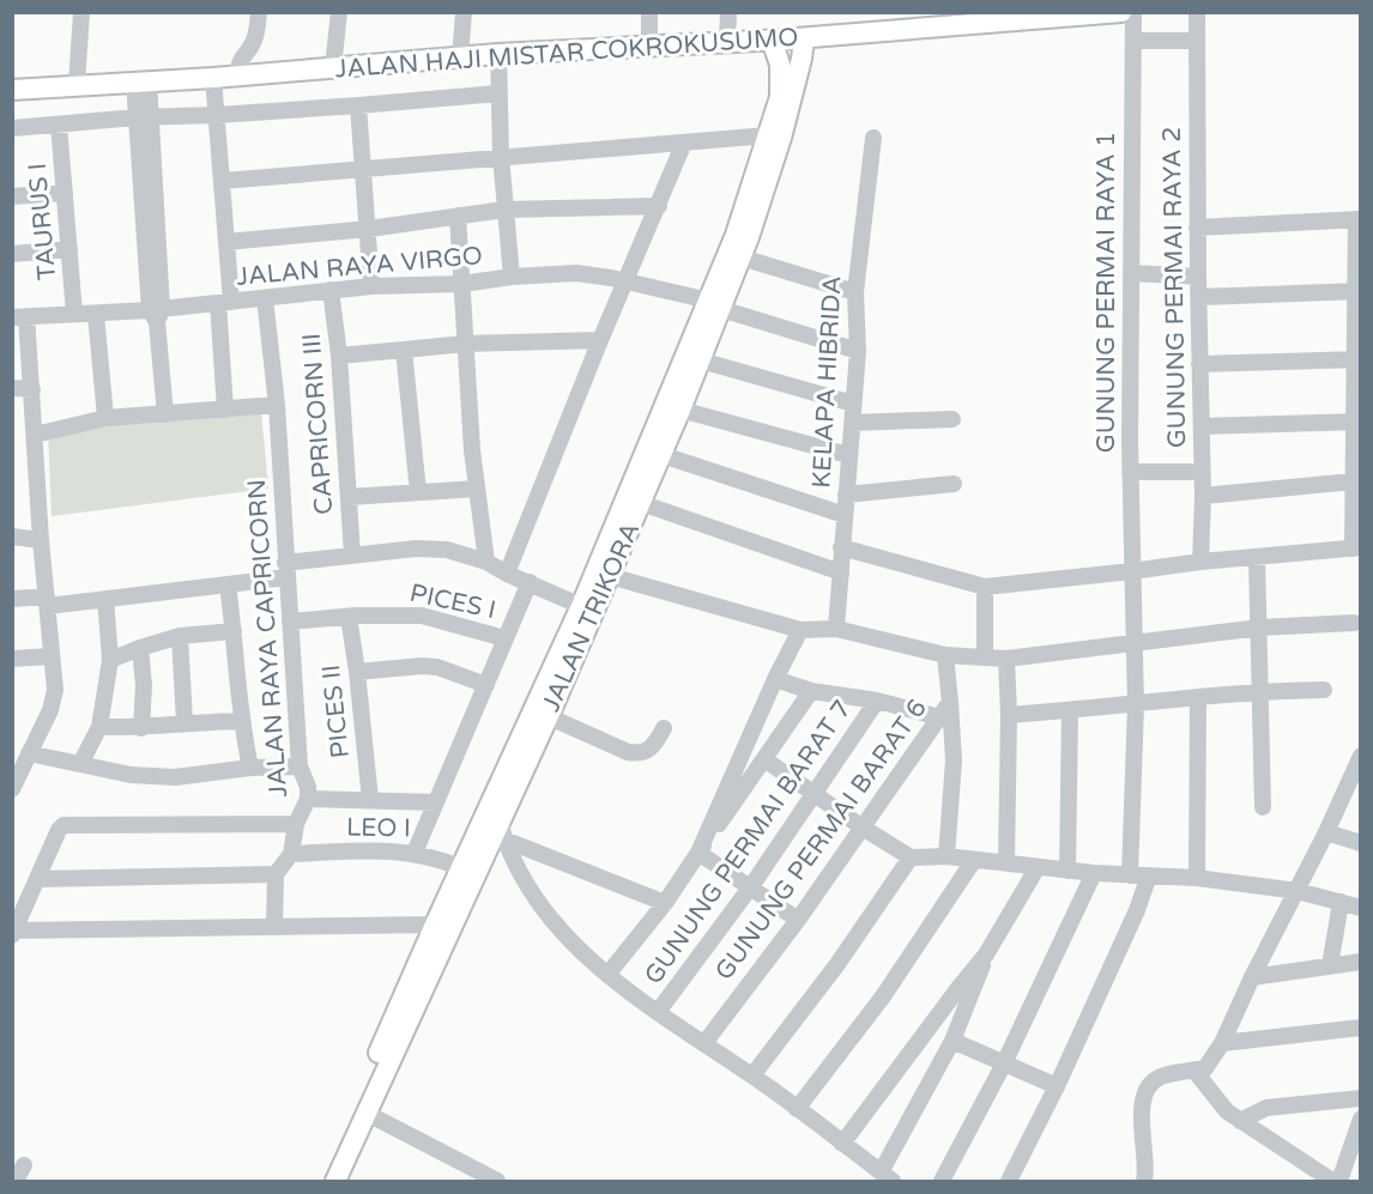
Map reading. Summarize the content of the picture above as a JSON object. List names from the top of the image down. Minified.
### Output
{"streets":{"main road":["JALAN HAJI MISTAR COKROKUSUMO","JALAN TRIKORA"],"street":["TAURUS I","JALAN RAYA VIRGO","GUNUNG PERMAI RAYA 2","GUNUNG PERMAI RAYA 1","KELAPA HIBRIDA","CAPRICORN III","PICES I","JALAN RAYA CAPRICORN","PICES II","LEO I","GUNUNG PERMAI BARAT 6","GUNUNG PERMAI BARAT 7"]},"crossings":[["JALAN HAJI MISTAR COKROKUSUMO","JALAN TRIKORA"],["TAURUS I","JALAN RAYA VIRGO"],["JALAN RAYA VIRGO","KELAPA HIBRIDA"],["JALAN RAYA VIRGO","CAPRICORN III"],["JALAN RAYA VIRGO","JALAN TRIKORA"],["JALAN RAYA VIRGO","JALAN RAYA CAPRICORN"],["PICES I","JALAN RAYA CAPRICORN"],["PICES I","PICES II"],["JALAN TRIKORA","LEO I"],["JALAN RAYA CAPRICORN","LEO I"]]}
